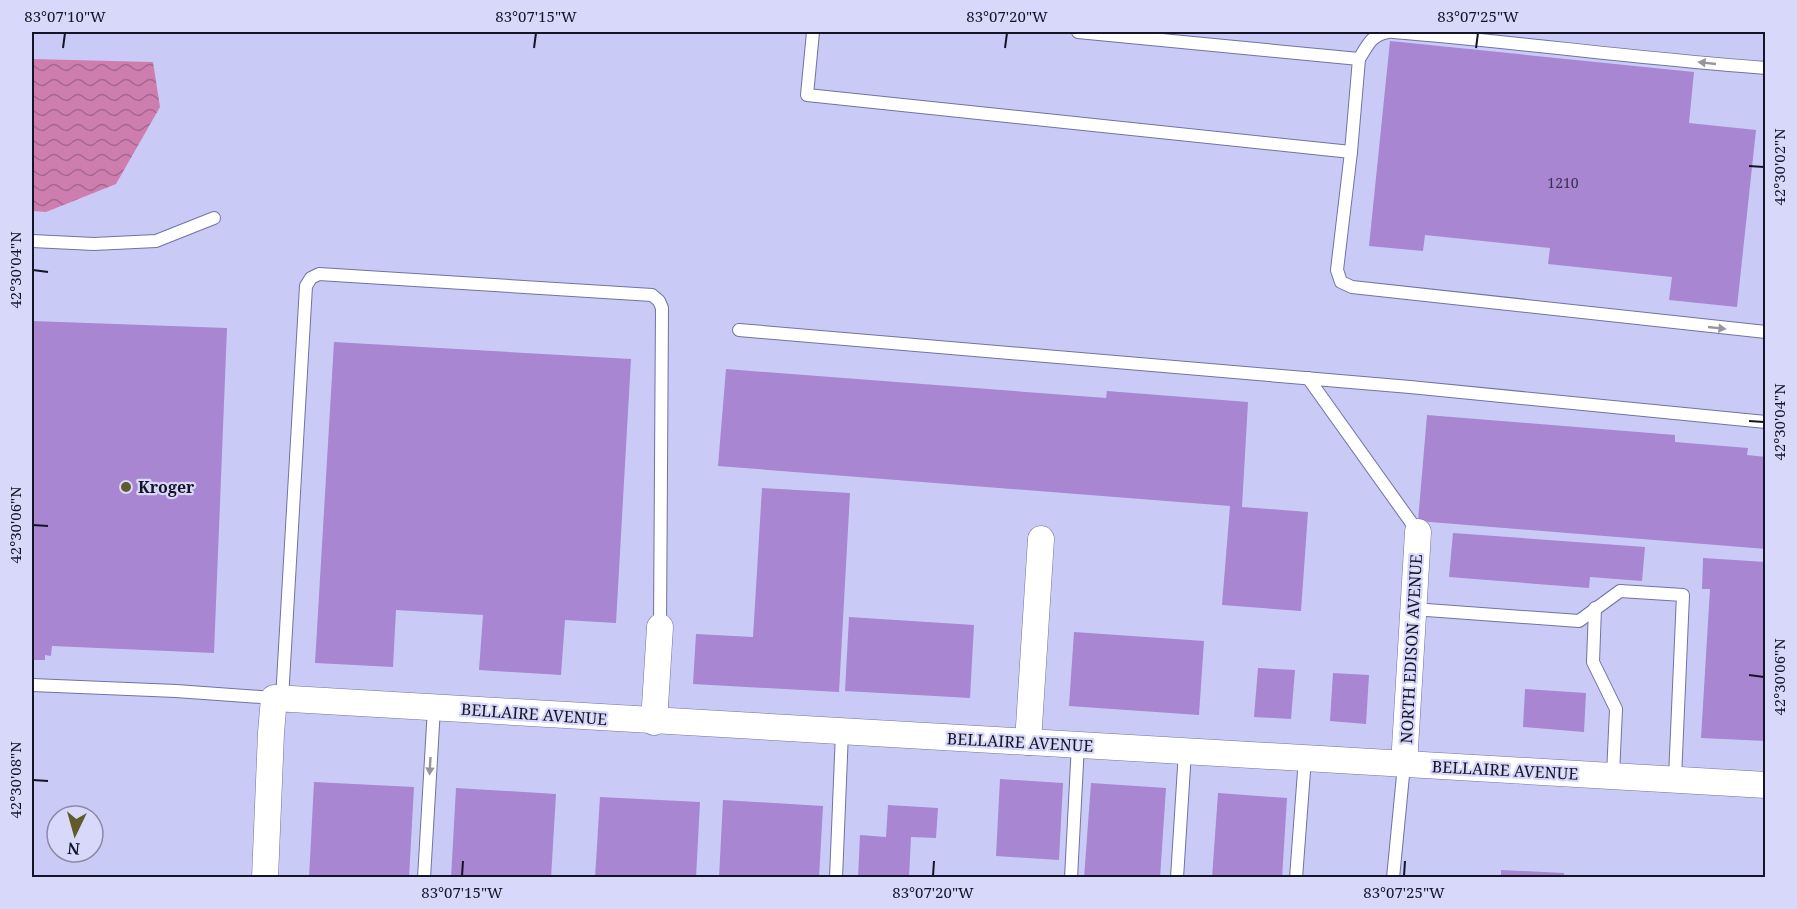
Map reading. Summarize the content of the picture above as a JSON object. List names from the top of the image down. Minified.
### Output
{"streets":{"street":["NORTH EDISON AVENUE","BELLAIRE AVENUE"]},"crossings":[["NORTH EDISON AVENUE","BELLAIRE AVENUE"]],"places":["Kroger"],"house_numbers":["1210"],"north":"bottom","coordinates":["83°07'10\"W","83°07'15\"W","83°07'20\"W","83°07'25\"W","42°30'02\"N","42°30'04\"N","42°30'06\"N","42°30'08\"N"]}
